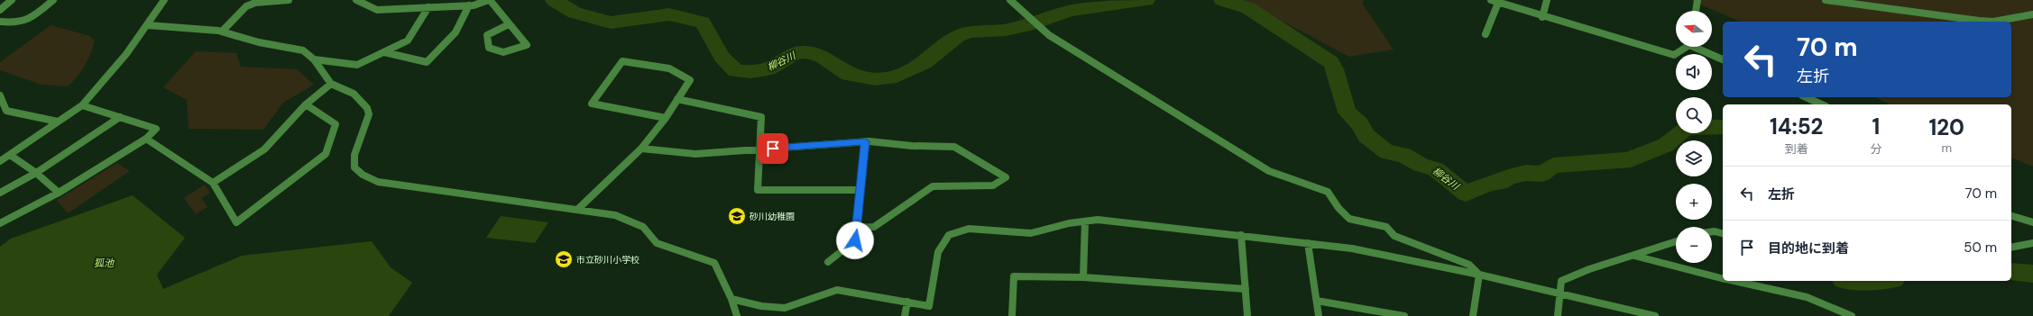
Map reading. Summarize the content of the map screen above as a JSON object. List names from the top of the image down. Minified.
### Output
{"water":["柳谷川","狐池"],"places":{"school or university":["砂川幼稚園","市立砂川小学校"]},"north":"left","page":{"map_buttons":["+","−"],"turn":["70 m","左折"],"eta":["14:52","到着","1","分","120","m"],"list":[{"name":"左折","value":"70 m"},{"name":"目的地に到着","value":"50 m"}]}}
